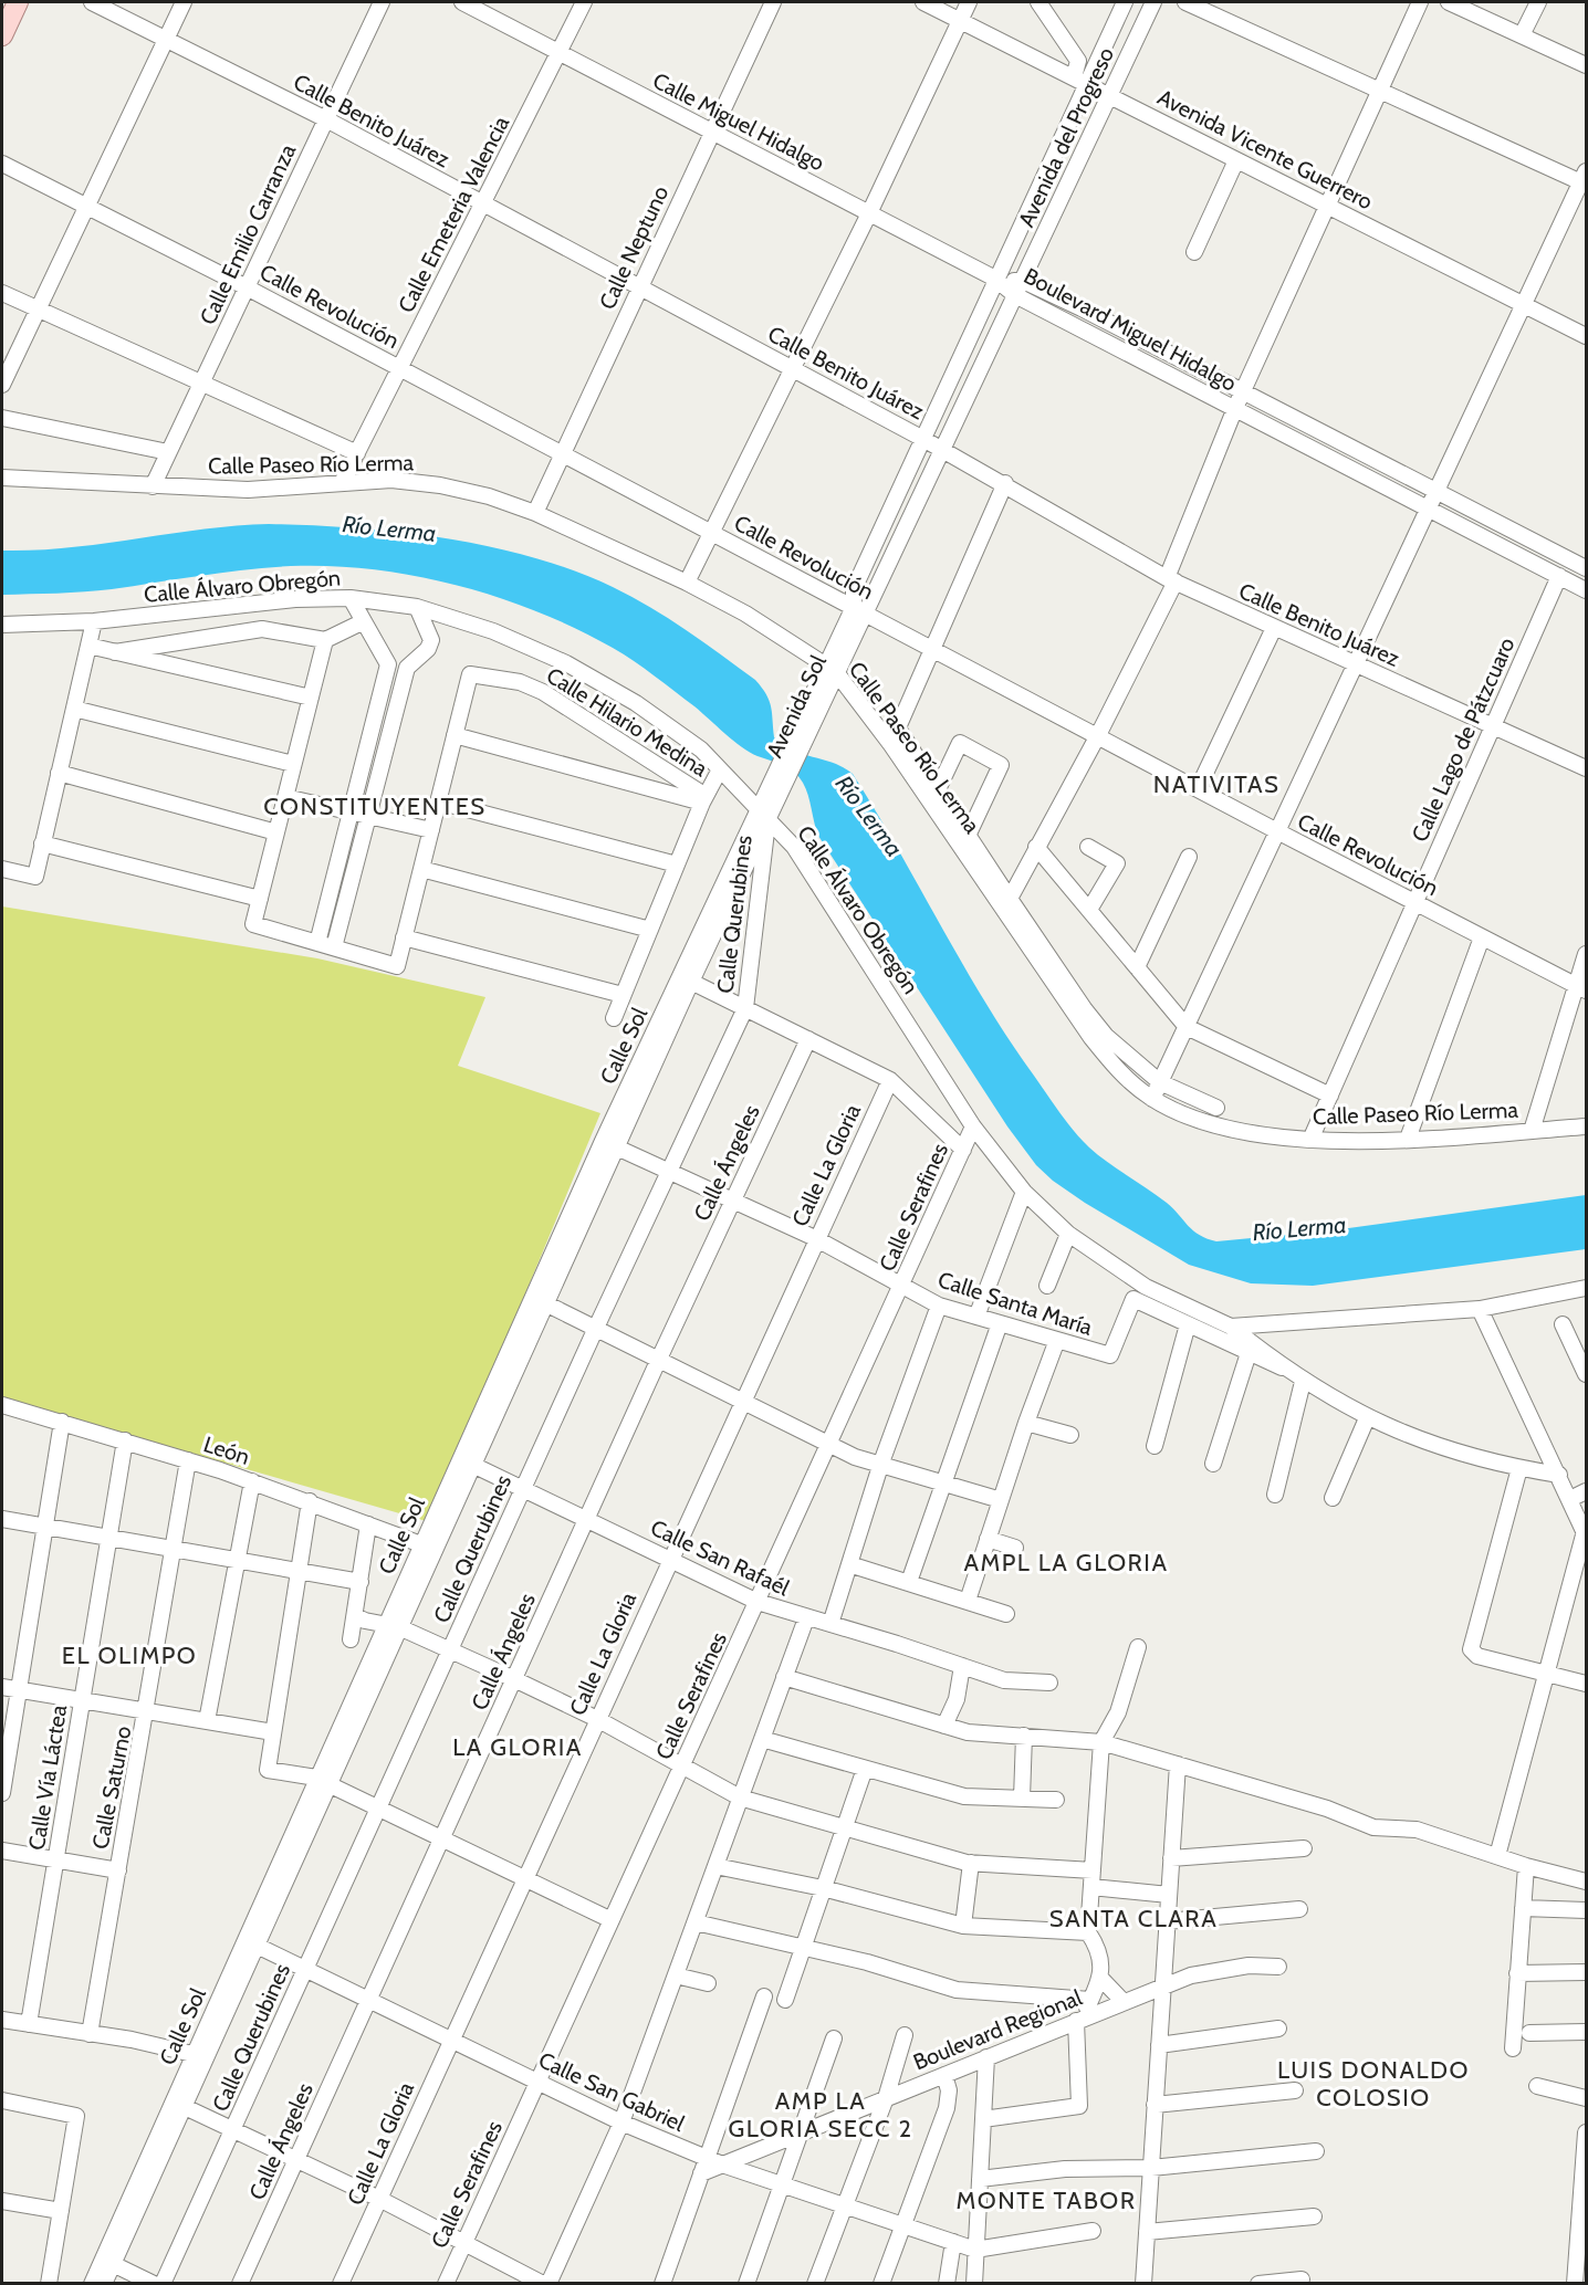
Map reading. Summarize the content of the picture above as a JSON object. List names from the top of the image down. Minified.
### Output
{"streets":{"street":["Calle Benito Juárez","Calle Miguel Hidalgo","Avenida del Progreso","Avenida Vicente Guerrero","Calle Emeteria Valencia","Calle Emilio Carranza","Calle Neptuno","Calle Revolución","Boulevard Miguel Hidalgo","Calle Paseo Río Lerma","Calle Álvaro Obregón","Avenida Sol","Calle Hilario Medina","Calle Lago de Pátzcuaro","Calle Querubines","Calle Sol","Calle Ángeles","Calle La Gloria","Calle Serafines","Calle Santa María","León","Calle San Rafaél","Calle Vía Láctea","Calle Saturno","Boulevard Regional","Calle San Gabriel"]},"crossings":[["Calle Benito Juárez","Avenida del Progreso"],["Calle Benito Juárez","Calle Emeteria Valencia"],["Calle Benito Juárez","Calle Emilio Carranza"],["Calle Benito Juárez","Calle Neptuno"],["Calle Benito Juárez","Calle Lago de Pátzcuaro"],["Calle Miguel Hidalgo","Avenida del Progreso"],["Calle Miguel Hidalgo","Calle Emeteria Valencia"],["Calle Miguel Hidalgo","Calle Neptuno"],["Calle Miguel Hidalgo","Boulevard Miguel Hidalgo"],["Avenida del Progreso","Avenida Vicente Guerrero"],["Avenida del Progreso","Calle Revolución"],["Avenida del Progreso","Boulevard Miguel Hidalgo"],["Avenida del Progreso","Avenida Sol"],["Calle Emeteria Valencia","Calle Revolución"],["Calle Emeteria Valencia","Calle Paseo Río Lerma"],["Calle Emilio Carranza","Calle Revolución"],["Calle Emilio Carranza","Calle Paseo Río Lerma"],["Calle Neptuno","Calle Revolución"],["Calle Neptuno","Calle Paseo Río Lerma"],["Calle Revolución","Avenida Sol"],["Calle Revolución","Calle Lago de Pátzcuaro"],["Boulevard Miguel Hidalgo","Calle Lago de Pátzcuaro"],["Calle Paseo Río Lerma","Avenida Sol"],["Calle Paseo Río Lerma","Calle Lago de Pátzcuaro"],["Calle Álvaro Obregón","Avenida Sol"],["Calle Álvaro Obregón","Calle Querubines"],["Calle Álvaro Obregón","Calle Sol"],["Calle Álvaro Obregón","Calle Serafines"],["Avenida Sol","Calle Querubines"],["Avenida Sol","Calle Sol"],["Calle Querubines","Calle Sol"],["Calle Querubines","Calle Santa María"],["Calle Querubines","Calle San Rafaél"],["Calle Querubines","Calle San Gabriel"],["Calle Sol","Calle Santa María"],["Calle Sol","León"],["Calle Sol","Calle San Rafaél"],["Calle Sol","Calle San Gabriel"],["Calle Ángeles","Calle Santa María"],["Calle Ángeles","Calle San Rafaél"],["Calle Ángeles","Calle San Gabriel"],["Calle La Gloria","Calle Santa María"],["Calle La Gloria","Calle San Rafaél"],["Calle La Gloria","Calle San Gabriel"],["Calle Serafines","Calle Santa María"],["Calle Serafines","Calle San Rafaél"],["Calle Serafines","Calle San Gabriel"],["León","Calle Vía Láctea"],["León","Calle Saturno"],["Boulevard Regional","Calle San Gabriel"]],"districts":["NATIVITAS","CONSTITUYENTES","AMPL LA GLORIA","EL OLIMPO","LA GLORIA","SANTA CLARA","LUIS DONALDO COLOSIO","AMP LA GLORIA SECC 2","MONTE TABOR"],"water":["Río Lerma"]}
